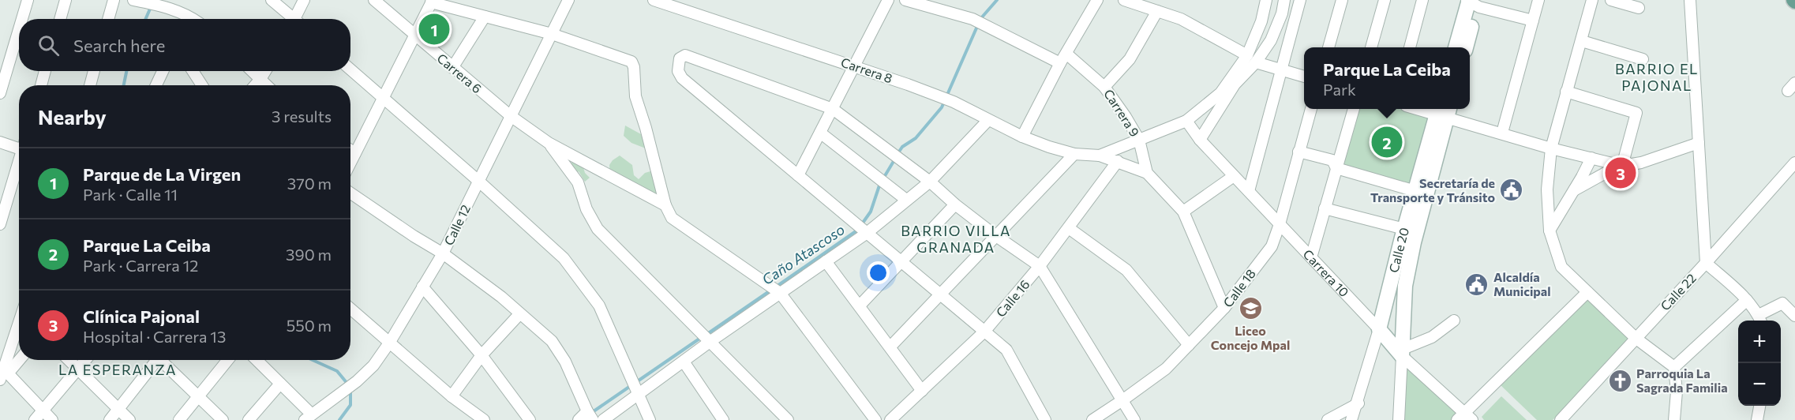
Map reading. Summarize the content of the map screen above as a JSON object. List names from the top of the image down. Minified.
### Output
{"streets":{"street":["Carrera 8","Carrera 6","Carrera 9","Calle 12","Calle 20","Carrera 10","Calle 18","Calle 22","Calle 16"]},"crossings":[["Carrera 6","Calle 12"],["Carrera 9","Calle 18"],["Calle 20","Carrera 10"],["Carrera 10","Calle 18"]],"districts":["BARRIO EL PAJONAL","BARRIO VILLA GRANADA","LA ESPERANZA"],"water":["Caño Atascoso"],"places":{"public building":["Secretaría de Transporte y Tránsito","Alcaldía Municipal"],"school or university":["Liceo Concejo Mpal"],"church":["Parroquia La Sagrada Familia"]},"page":{"pins":["1","2","3"],"search":"Search here","popup":["Parque La Ceiba","Park"],"heading":["Nearby","3 results"],"list":[{"mark":"1","name":"Parque de La Virgen","note":"Park · Calle 11","value":"370 m"},{"mark":"2","name":"Parque La Ceiba","note":"Park · Carrera 12","value":"390 m"},{"mark":"3","name":"Clínica Pajonal","note":"Hospital · Carrera 13","value":"550 m"}],"map_buttons":["+","−"]}}
